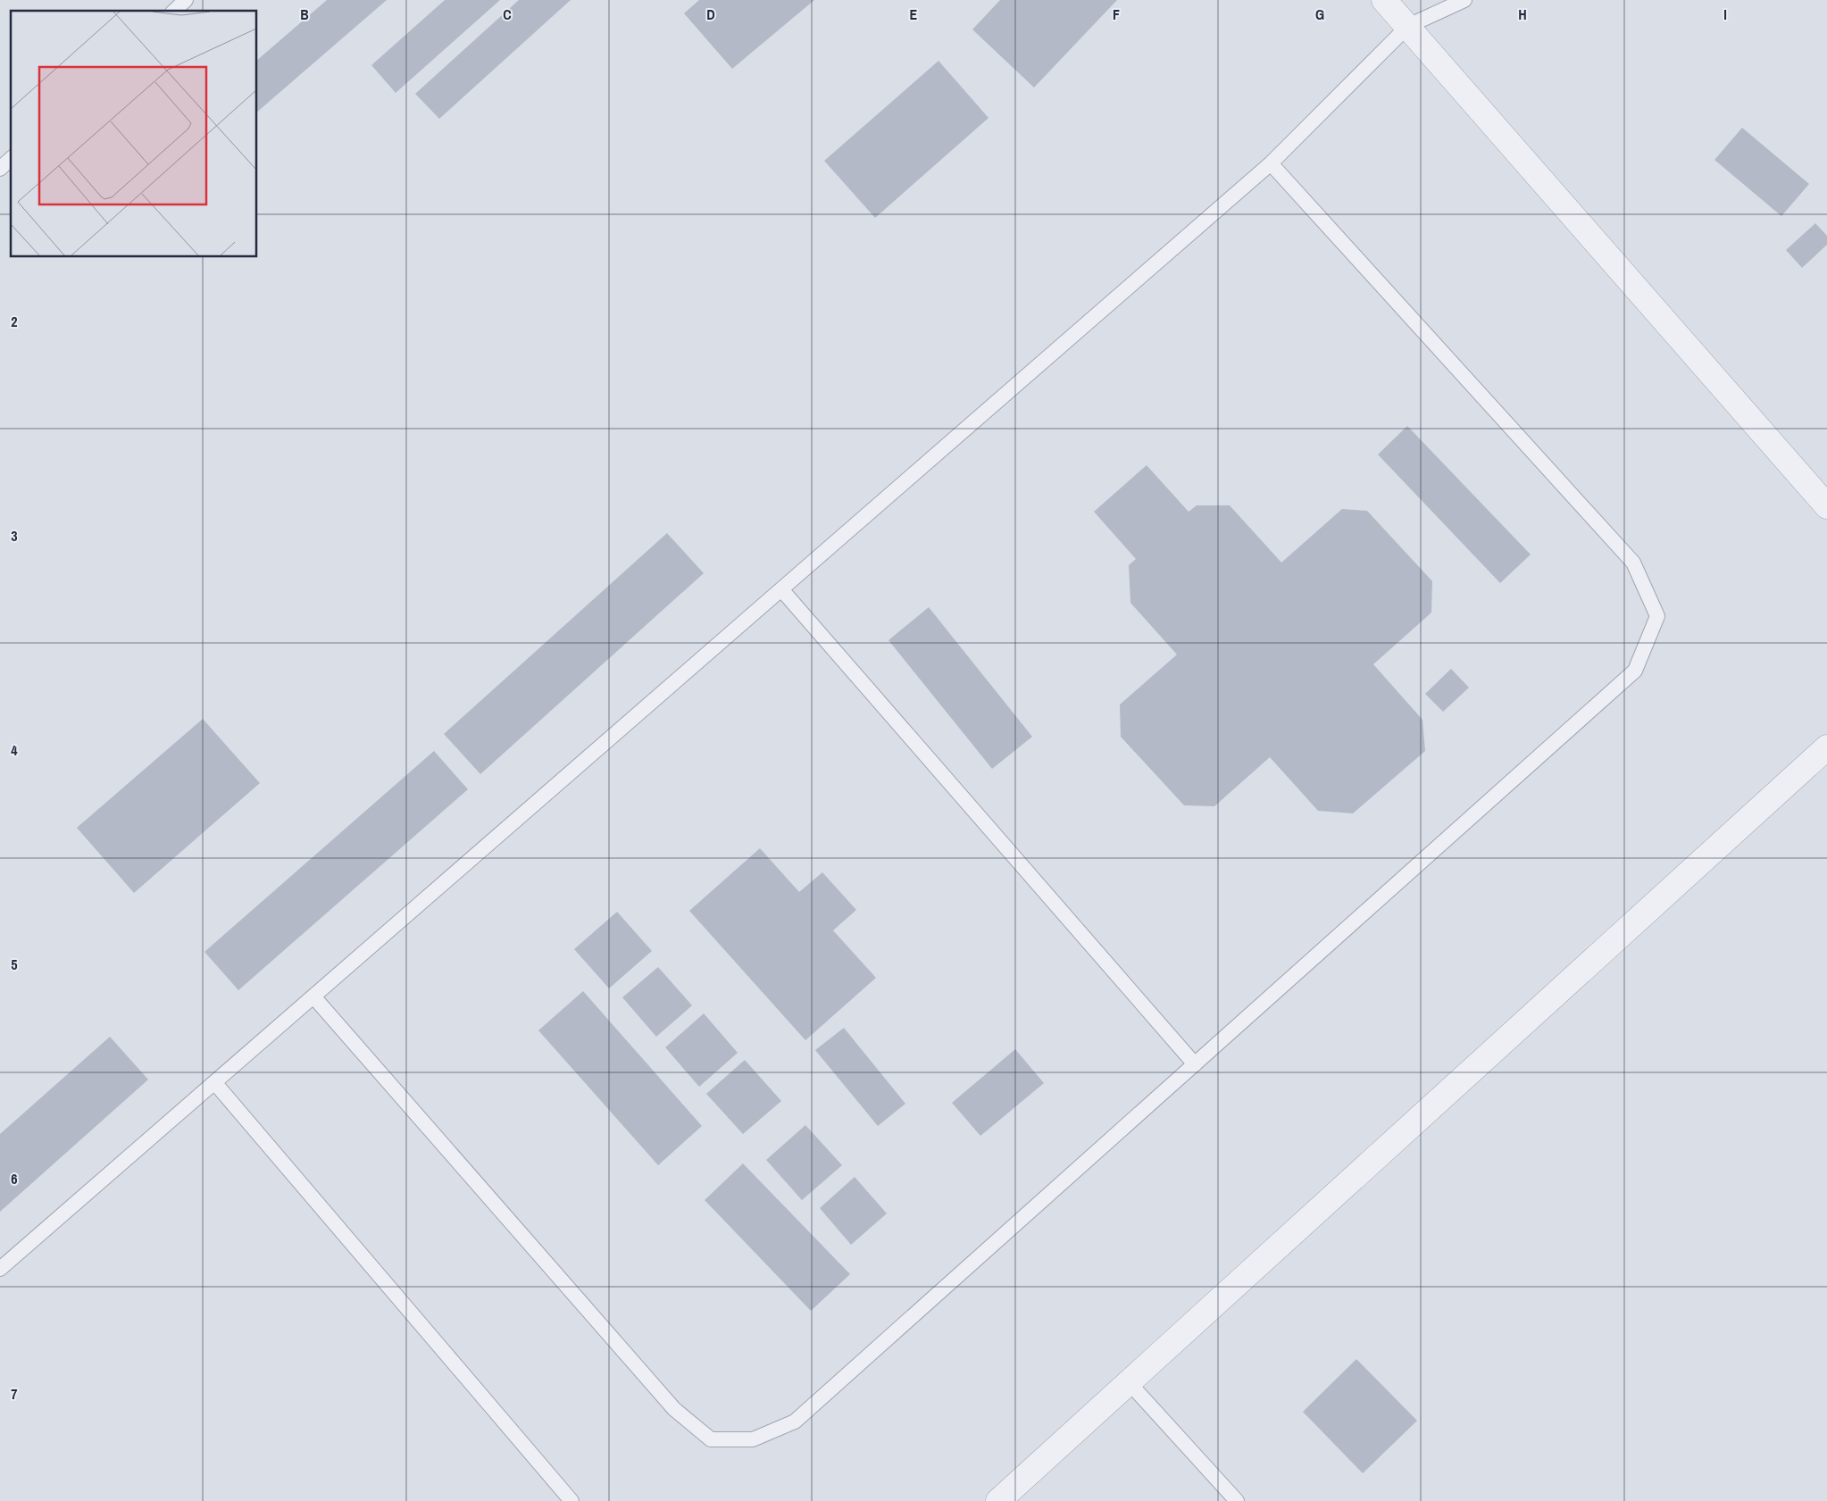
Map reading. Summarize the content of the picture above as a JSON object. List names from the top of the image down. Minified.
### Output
{"grid":{"columns":["B","C","D","E","F","G","H","I"],"rows":["2","3","4","5","6","7"]}}
